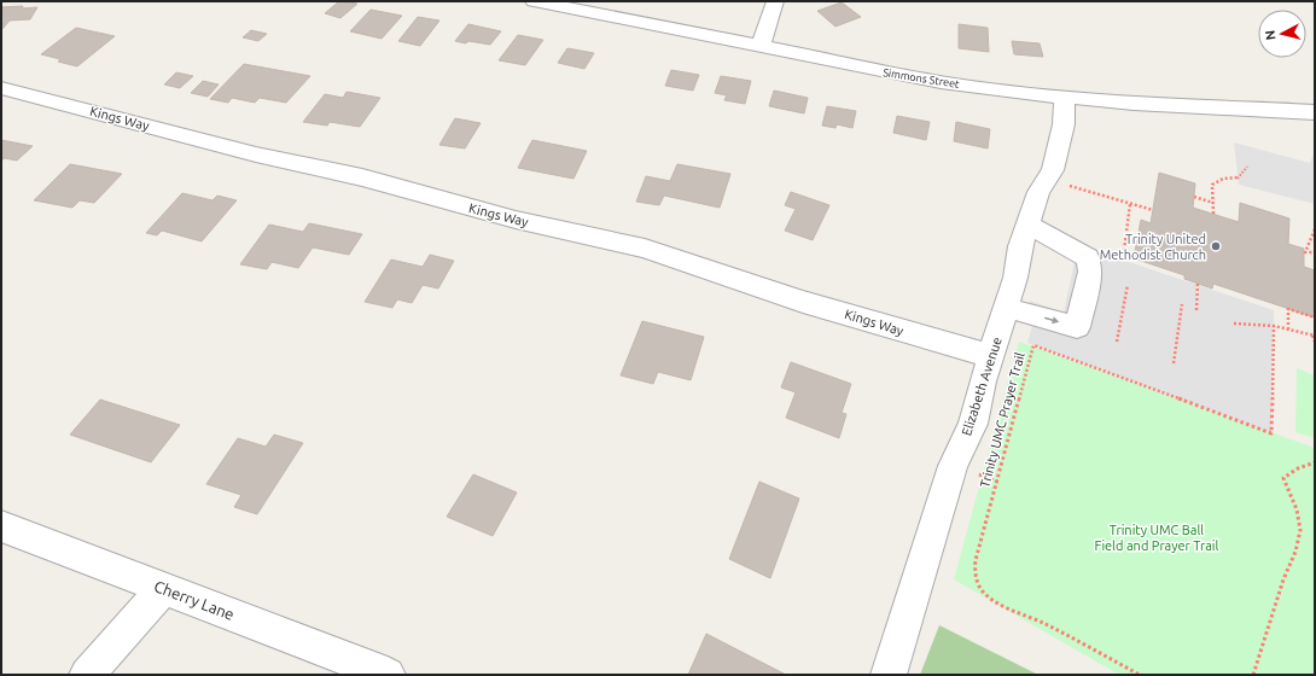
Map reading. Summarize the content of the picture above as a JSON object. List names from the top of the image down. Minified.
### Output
{"streets":{"street":["Simmons Street","Kings Way","Elizabeth Avenue","Cherry Lane"],"path":["Trinity UMC Prayer Trail"]},"crossings":[["Simmons Street","Elizabeth Avenue"],["Kings Way","Elizabeth Avenue"]],"parks":["Trinity UMC Ball Field and Prayer Trail"],"places":["Trinity United Methodist Church"],"north":"left"}
